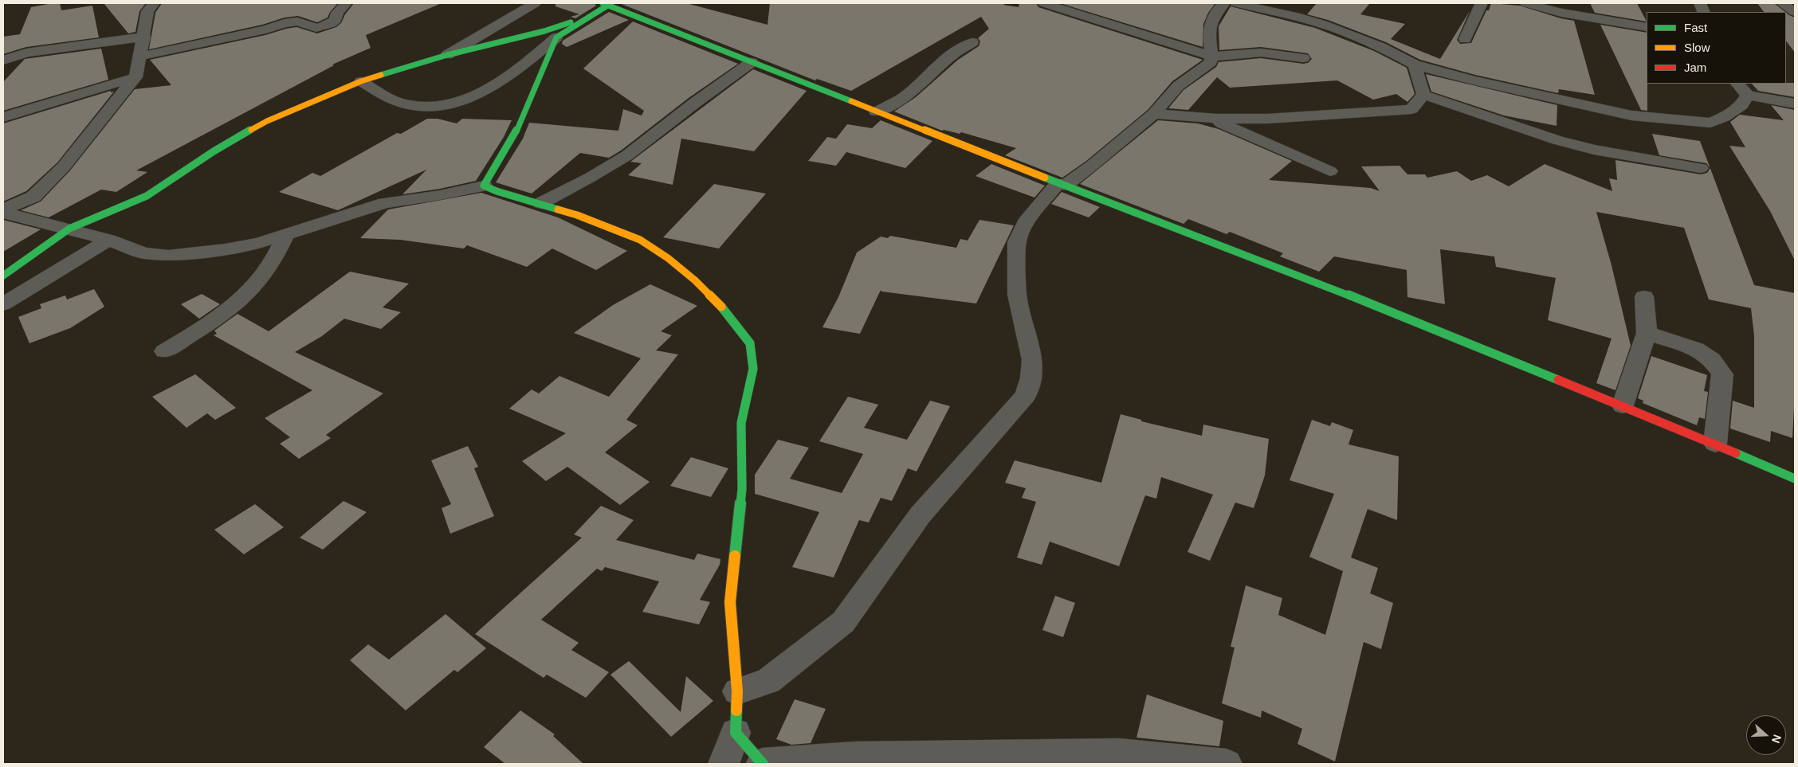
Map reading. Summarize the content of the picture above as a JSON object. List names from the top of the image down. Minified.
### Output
{"legend":["Fast","Slow","Jam"],"north":"right"}
